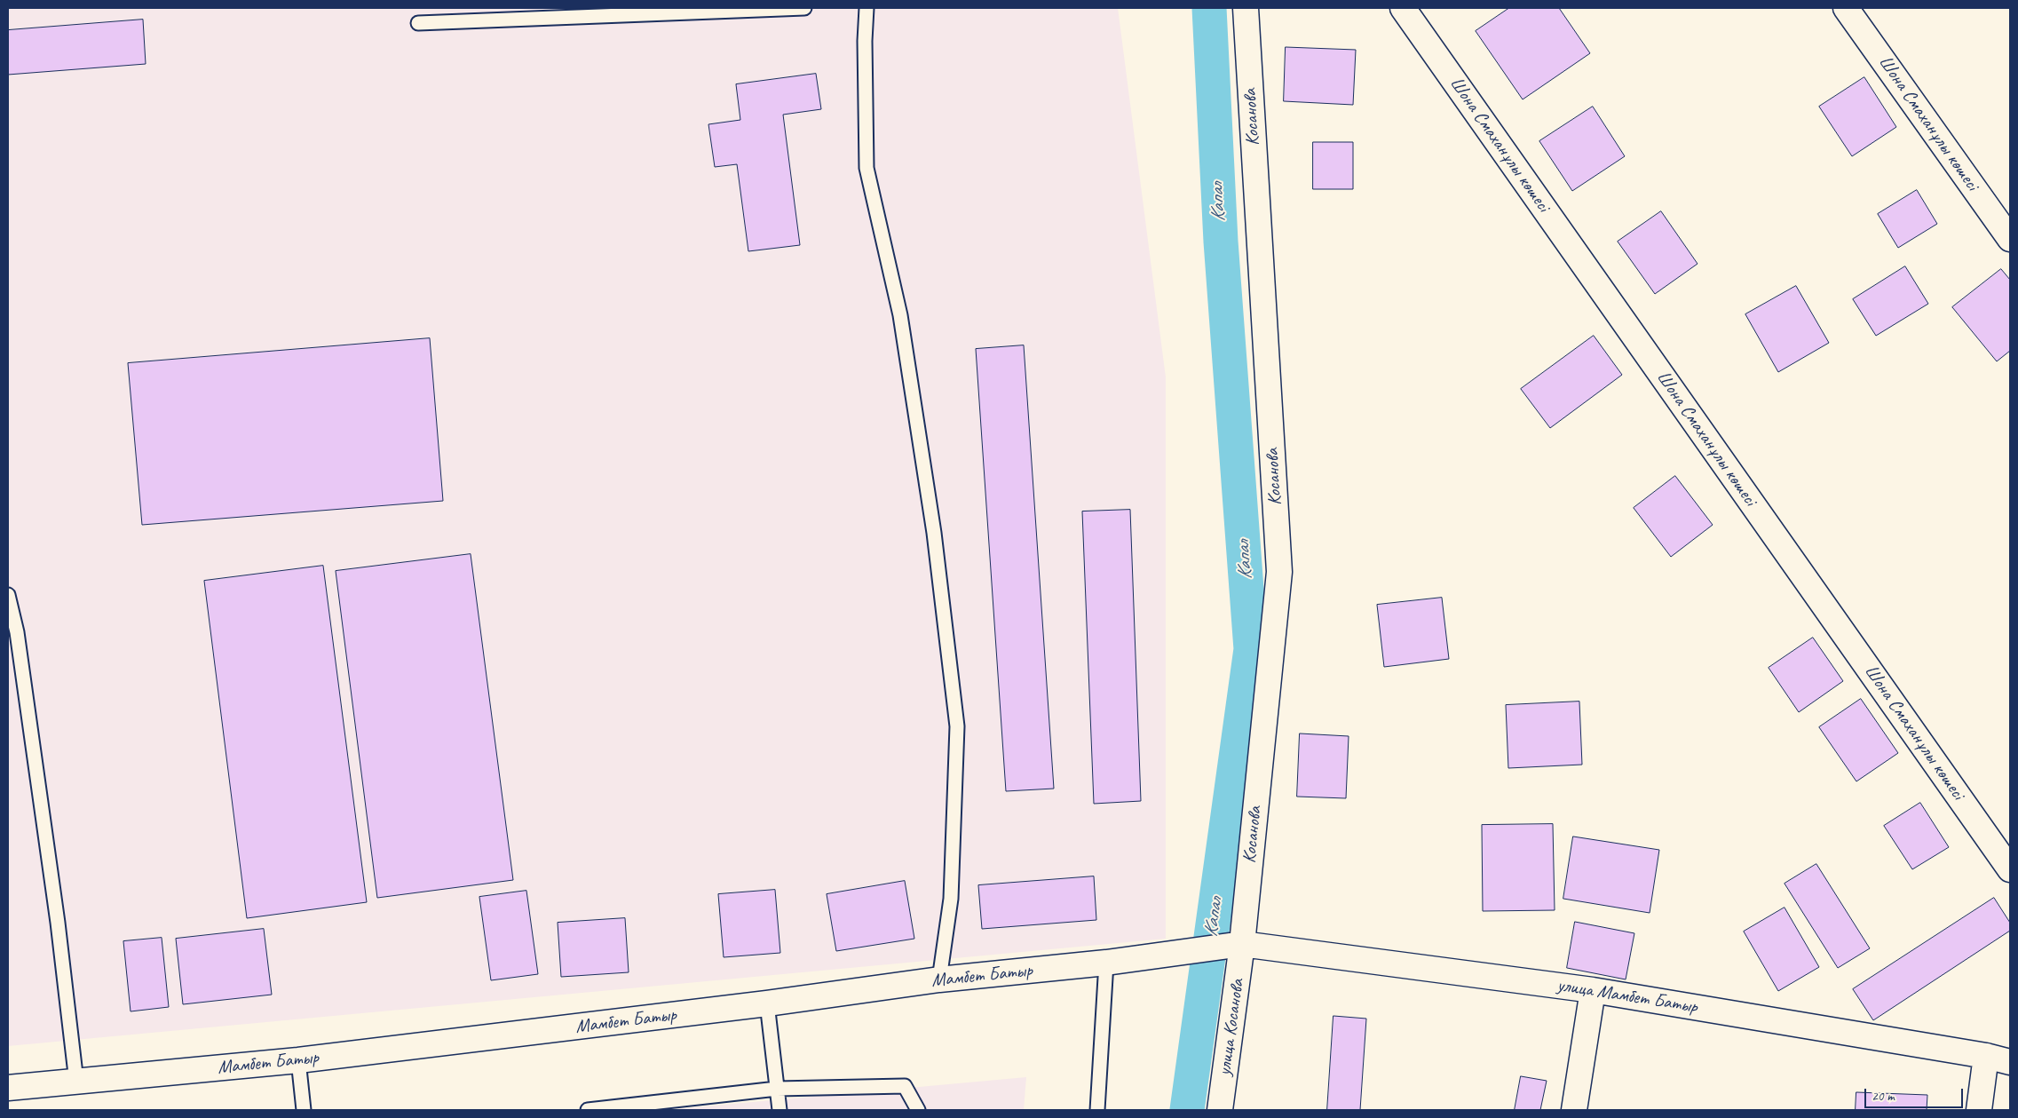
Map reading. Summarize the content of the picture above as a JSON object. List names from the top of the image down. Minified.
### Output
{"streets":{"street":["Косанова","Шона Смаханұлы көшесі","Мамбет Батыр","улица Мамбет Батыр","улица Косанова"]},"crossings":[["Косанова","Мамбет Батыр"],["Косанова","улица Мамбет Батыр"],["Косанова","улица Косанова"],["Мамбет Батыр","улица Мамбет Батыр"],["Мамбет Батыр","улица Косанова"],["улица Мамбет Батыр","улица Косанова"]],"water":["Капал"],"scale_bar":"20 m"}
